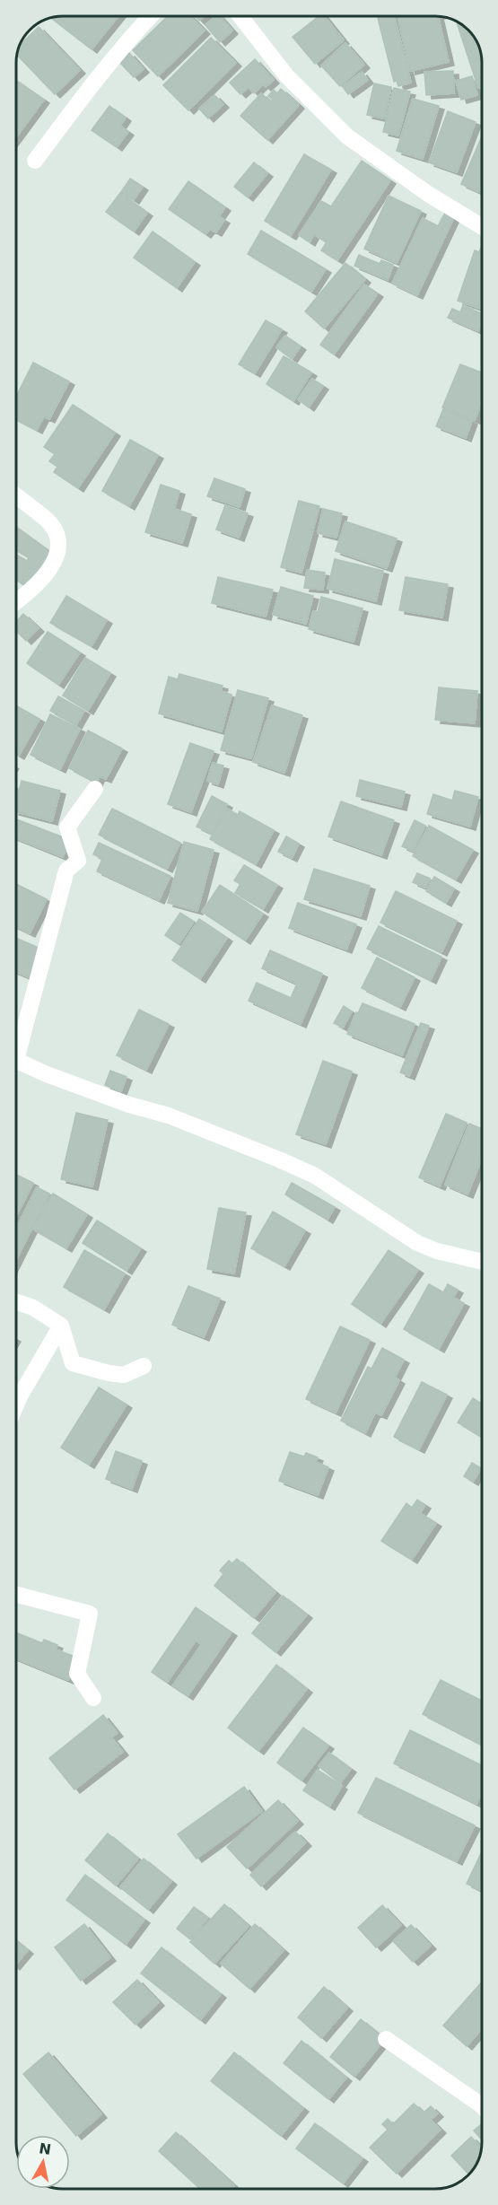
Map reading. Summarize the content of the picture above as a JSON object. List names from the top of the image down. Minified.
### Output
{"north":"top"}
